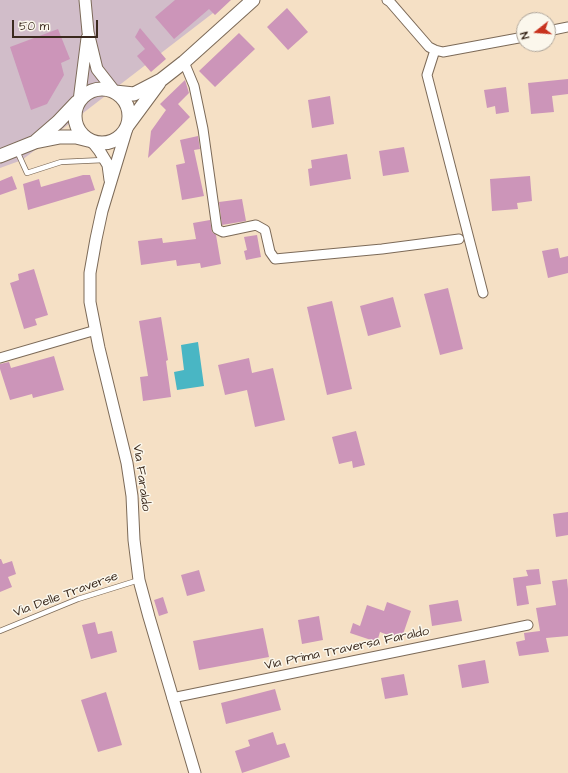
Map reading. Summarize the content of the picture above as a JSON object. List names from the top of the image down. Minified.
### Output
{"streets":{"street":["Via Faraldo","Via Prima Traversa Faraldo"],"lane":["Via Delle Traverse"]},"crossings":[["Via Faraldo","Via Delle Traverse"],["Via Faraldo","Via Prima Traversa Faraldo"]],"scale_bar":"50 m","north":"left"}
